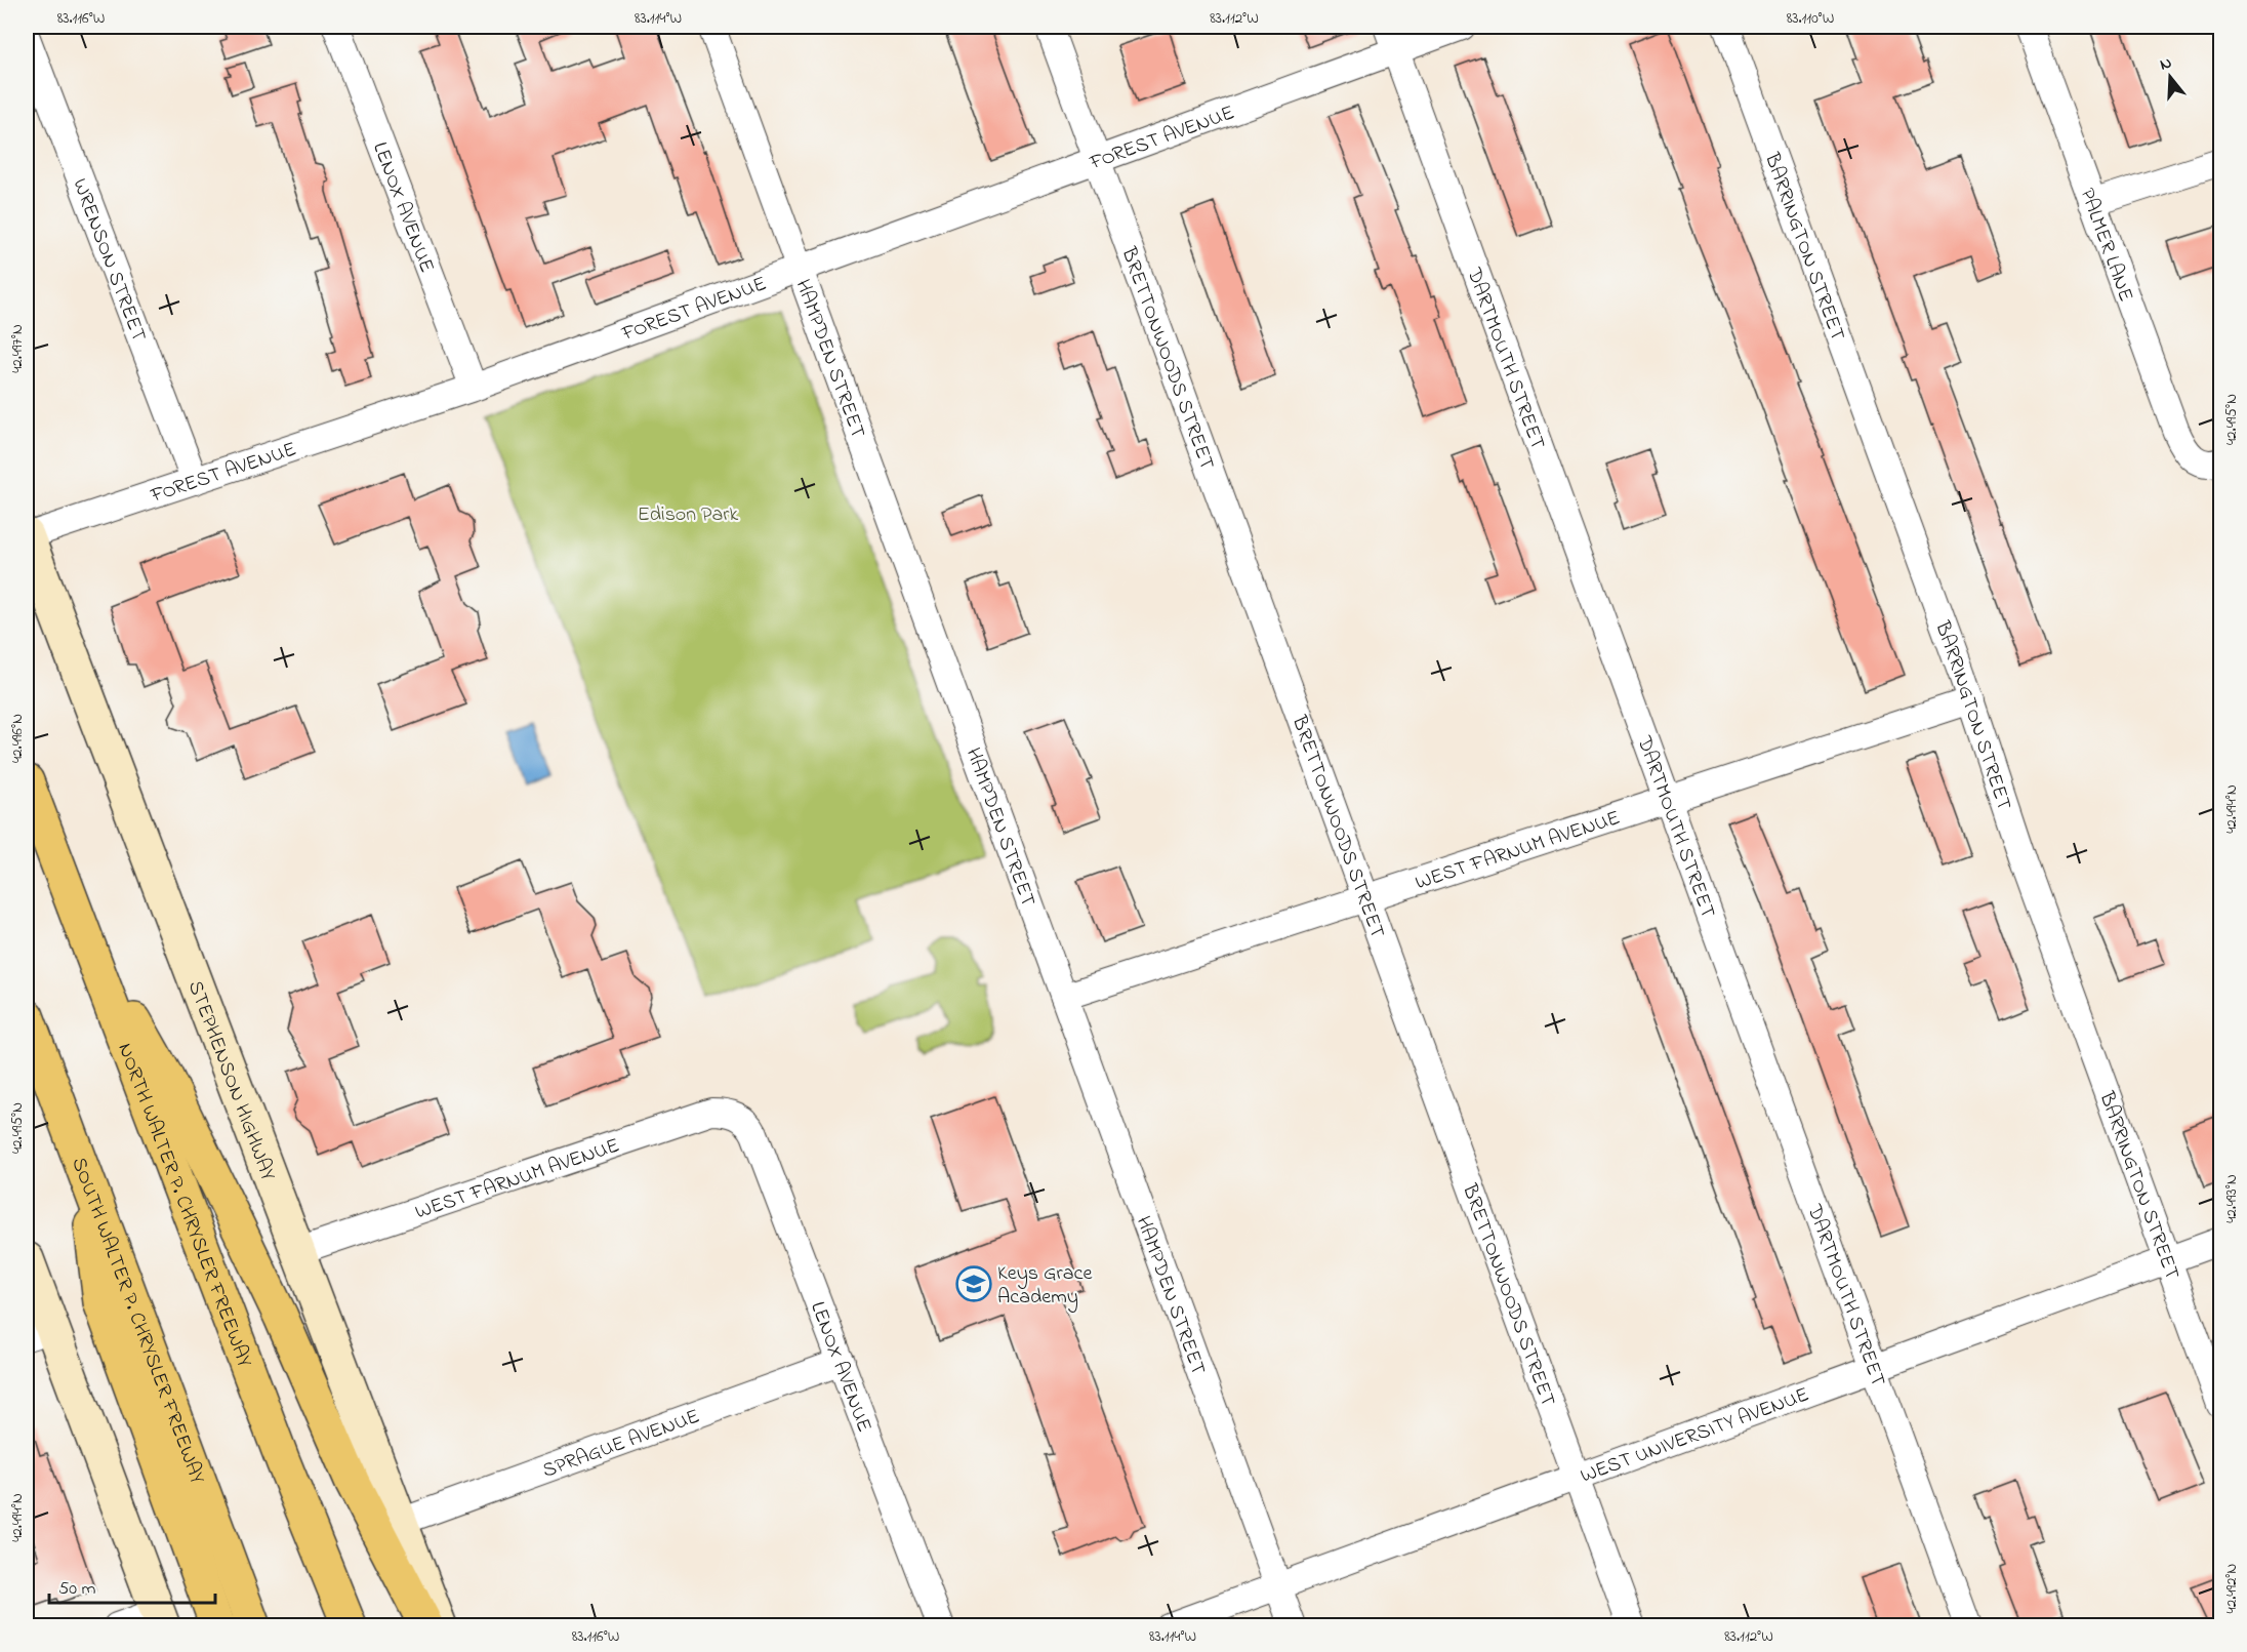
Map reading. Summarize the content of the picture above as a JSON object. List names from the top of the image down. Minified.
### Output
{"streets":{"highway":["NORTH WALTER P. CHRYSLER FREEWAY","SOUTH WALTER P. CHRYSLER FREEWAY"],"main road":["STEPHENSON HIGHWAY"],"street":["FOREST AVENUE","LENOX AVENUE","PALMER LANE","BARRINGTON STREET","WRENSON STREET","HAMPDEN STREET","BRETTONWOODS STREET","DARTMOUTH STREET","WEST FARNUM AVENUE","WEST UNIVERSITY AVENUE","SPRAGUE AVENUE"]},"crossings":[["FOREST AVENUE","LENOX AVENUE"],["FOREST AVENUE","WRENSON STREET"],["FOREST AVENUE","HAMPDEN STREET"],["FOREST AVENUE","BRETTONWOODS STREET"],["FOREST AVENUE","DARTMOUTH STREET"],["FOREST AVENUE","STEPHENSON HIGHWAY"],["LENOX AVENUE","WEST FARNUM AVENUE"],["LENOX AVENUE","SPRAGUE AVENUE"],["BARRINGTON STREET","WEST FARNUM AVENUE"],["BARRINGTON STREET","WEST UNIVERSITY AVENUE"],["HAMPDEN STREET","WEST FARNUM AVENUE"],["HAMPDEN STREET","WEST UNIVERSITY AVENUE"],["BRETTONWOODS STREET","WEST FARNUM AVENUE"],["BRETTONWOODS STREET","WEST UNIVERSITY AVENUE"],["DARTMOUTH STREET","WEST FARNUM AVENUE"],["DARTMOUTH STREET","WEST UNIVERSITY AVENUE"],["WEST FARNUM AVENUE","STEPHENSON HIGHWAY"],["STEPHENSON HIGHWAY","SPRAGUE AVENUE"]],"parks":["Edison Park"],"places":{"school or university":["Keys Grace Academy"]},"scale_bar":"50 m","north":"top","coordinates":["83.116°W","83.114°W","83.112°W","83.110°W","42.497°N","42.495°N","42.496°N","42.494°N","42.493°N","42.492°N"]}
